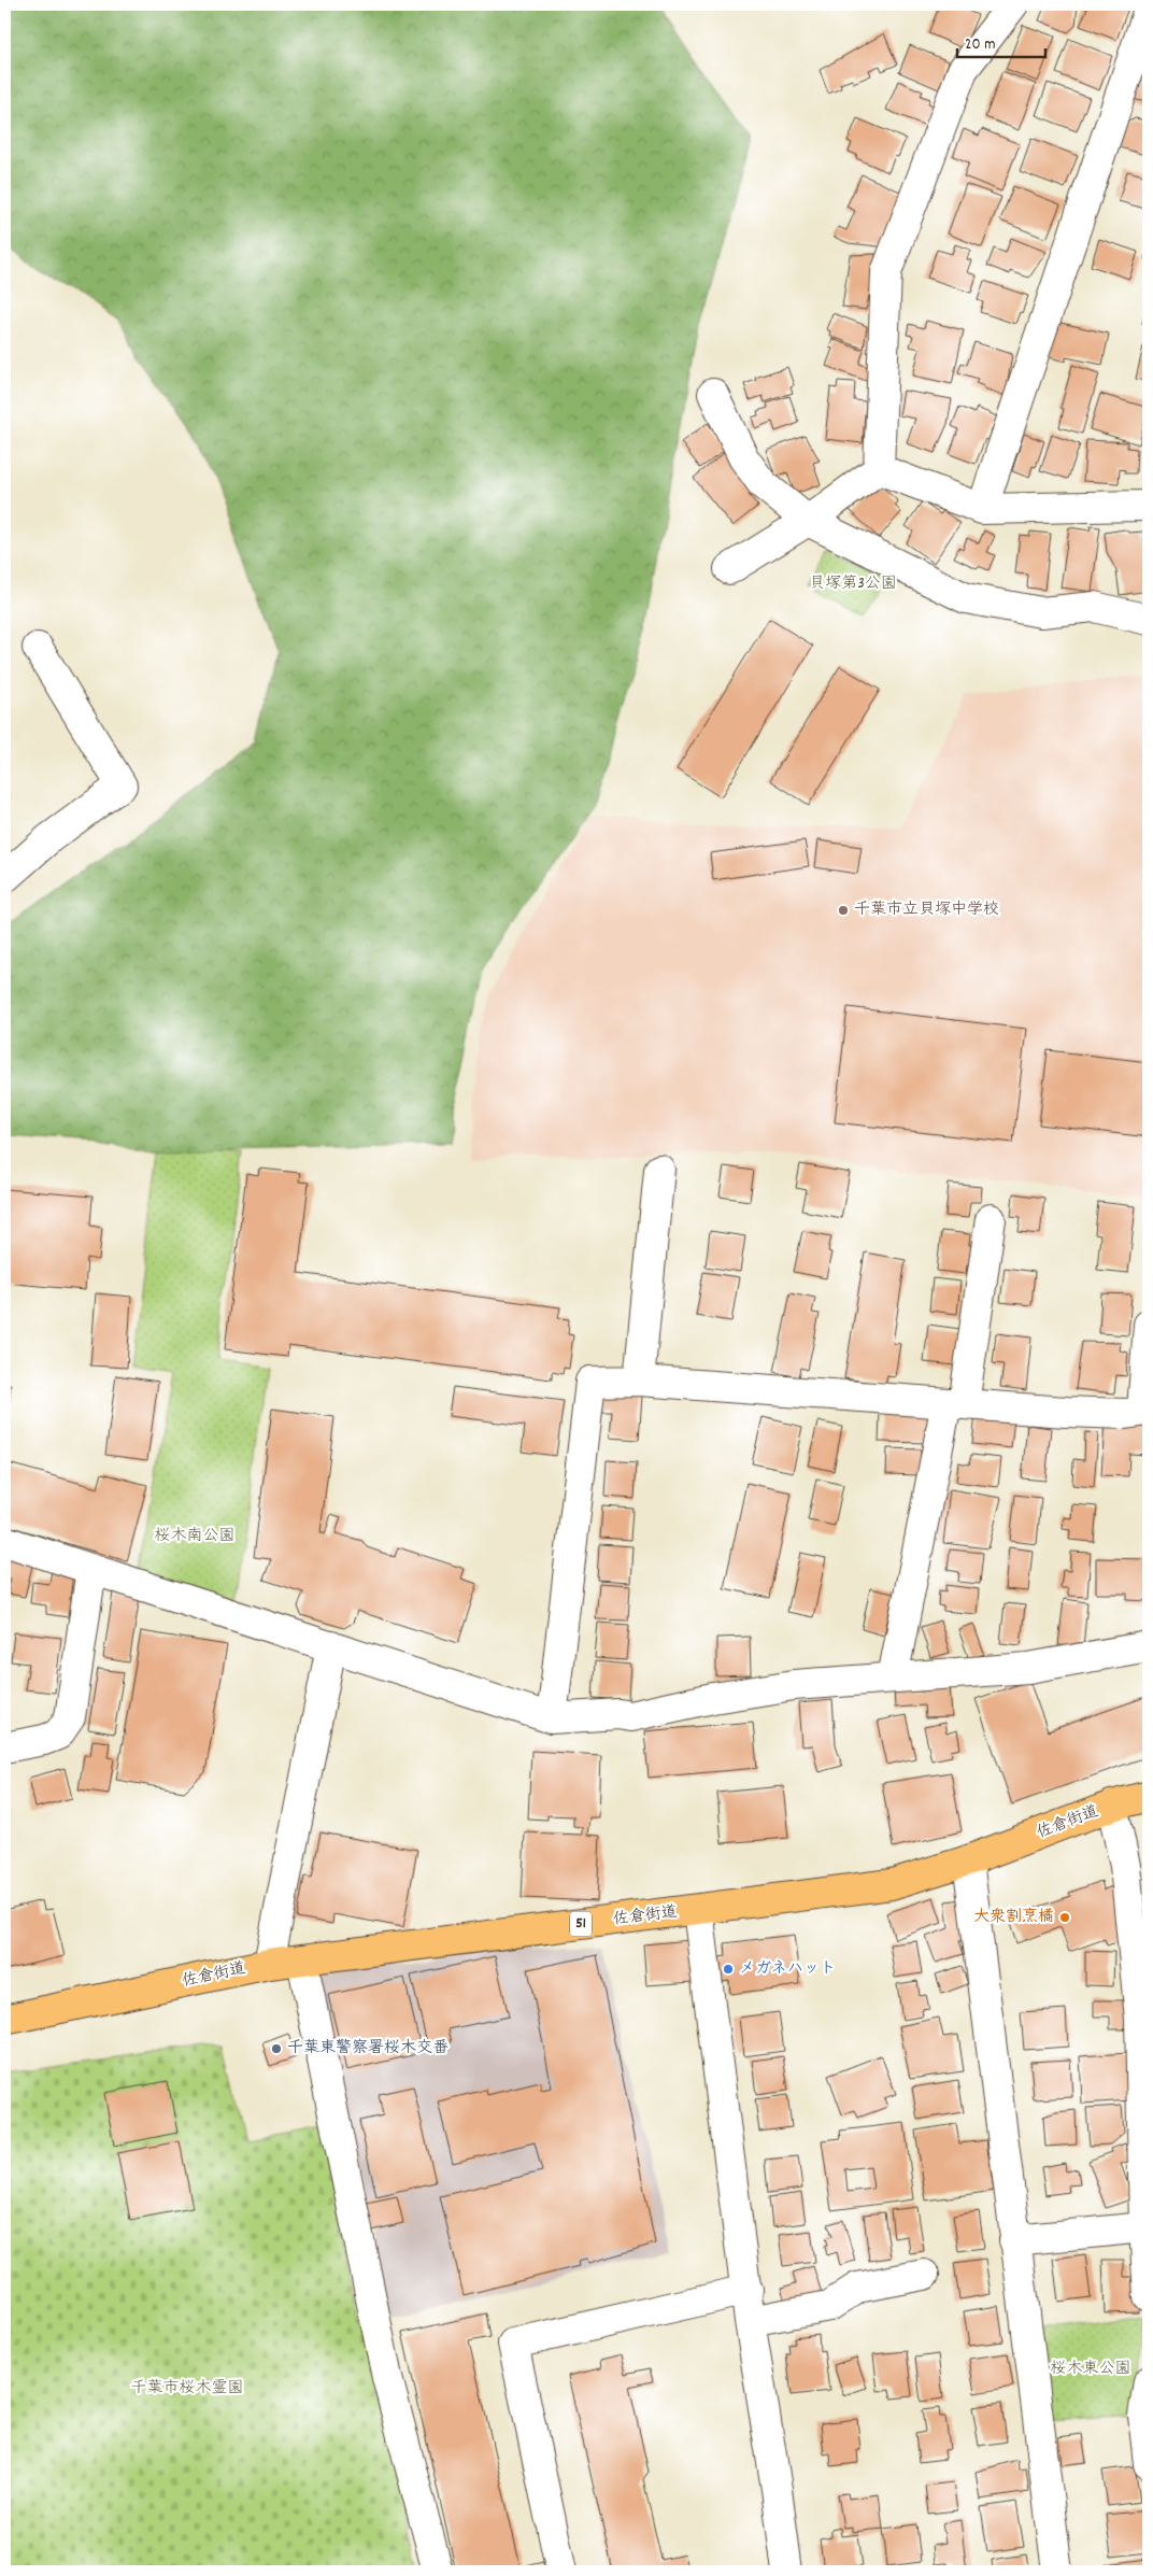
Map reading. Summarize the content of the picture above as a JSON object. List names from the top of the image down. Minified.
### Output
{"streets":{"highway":["佐倉街道","51"]},"parks":["貝塚第3公園","桜木南公園","桜木東公園","千葉市桜木霊園"],"places":["千葉市立貝塚中学校","大衆割烹橘","メガネハット","千葉東警察署桜木交番"],"scale_bar":"20 m"}
